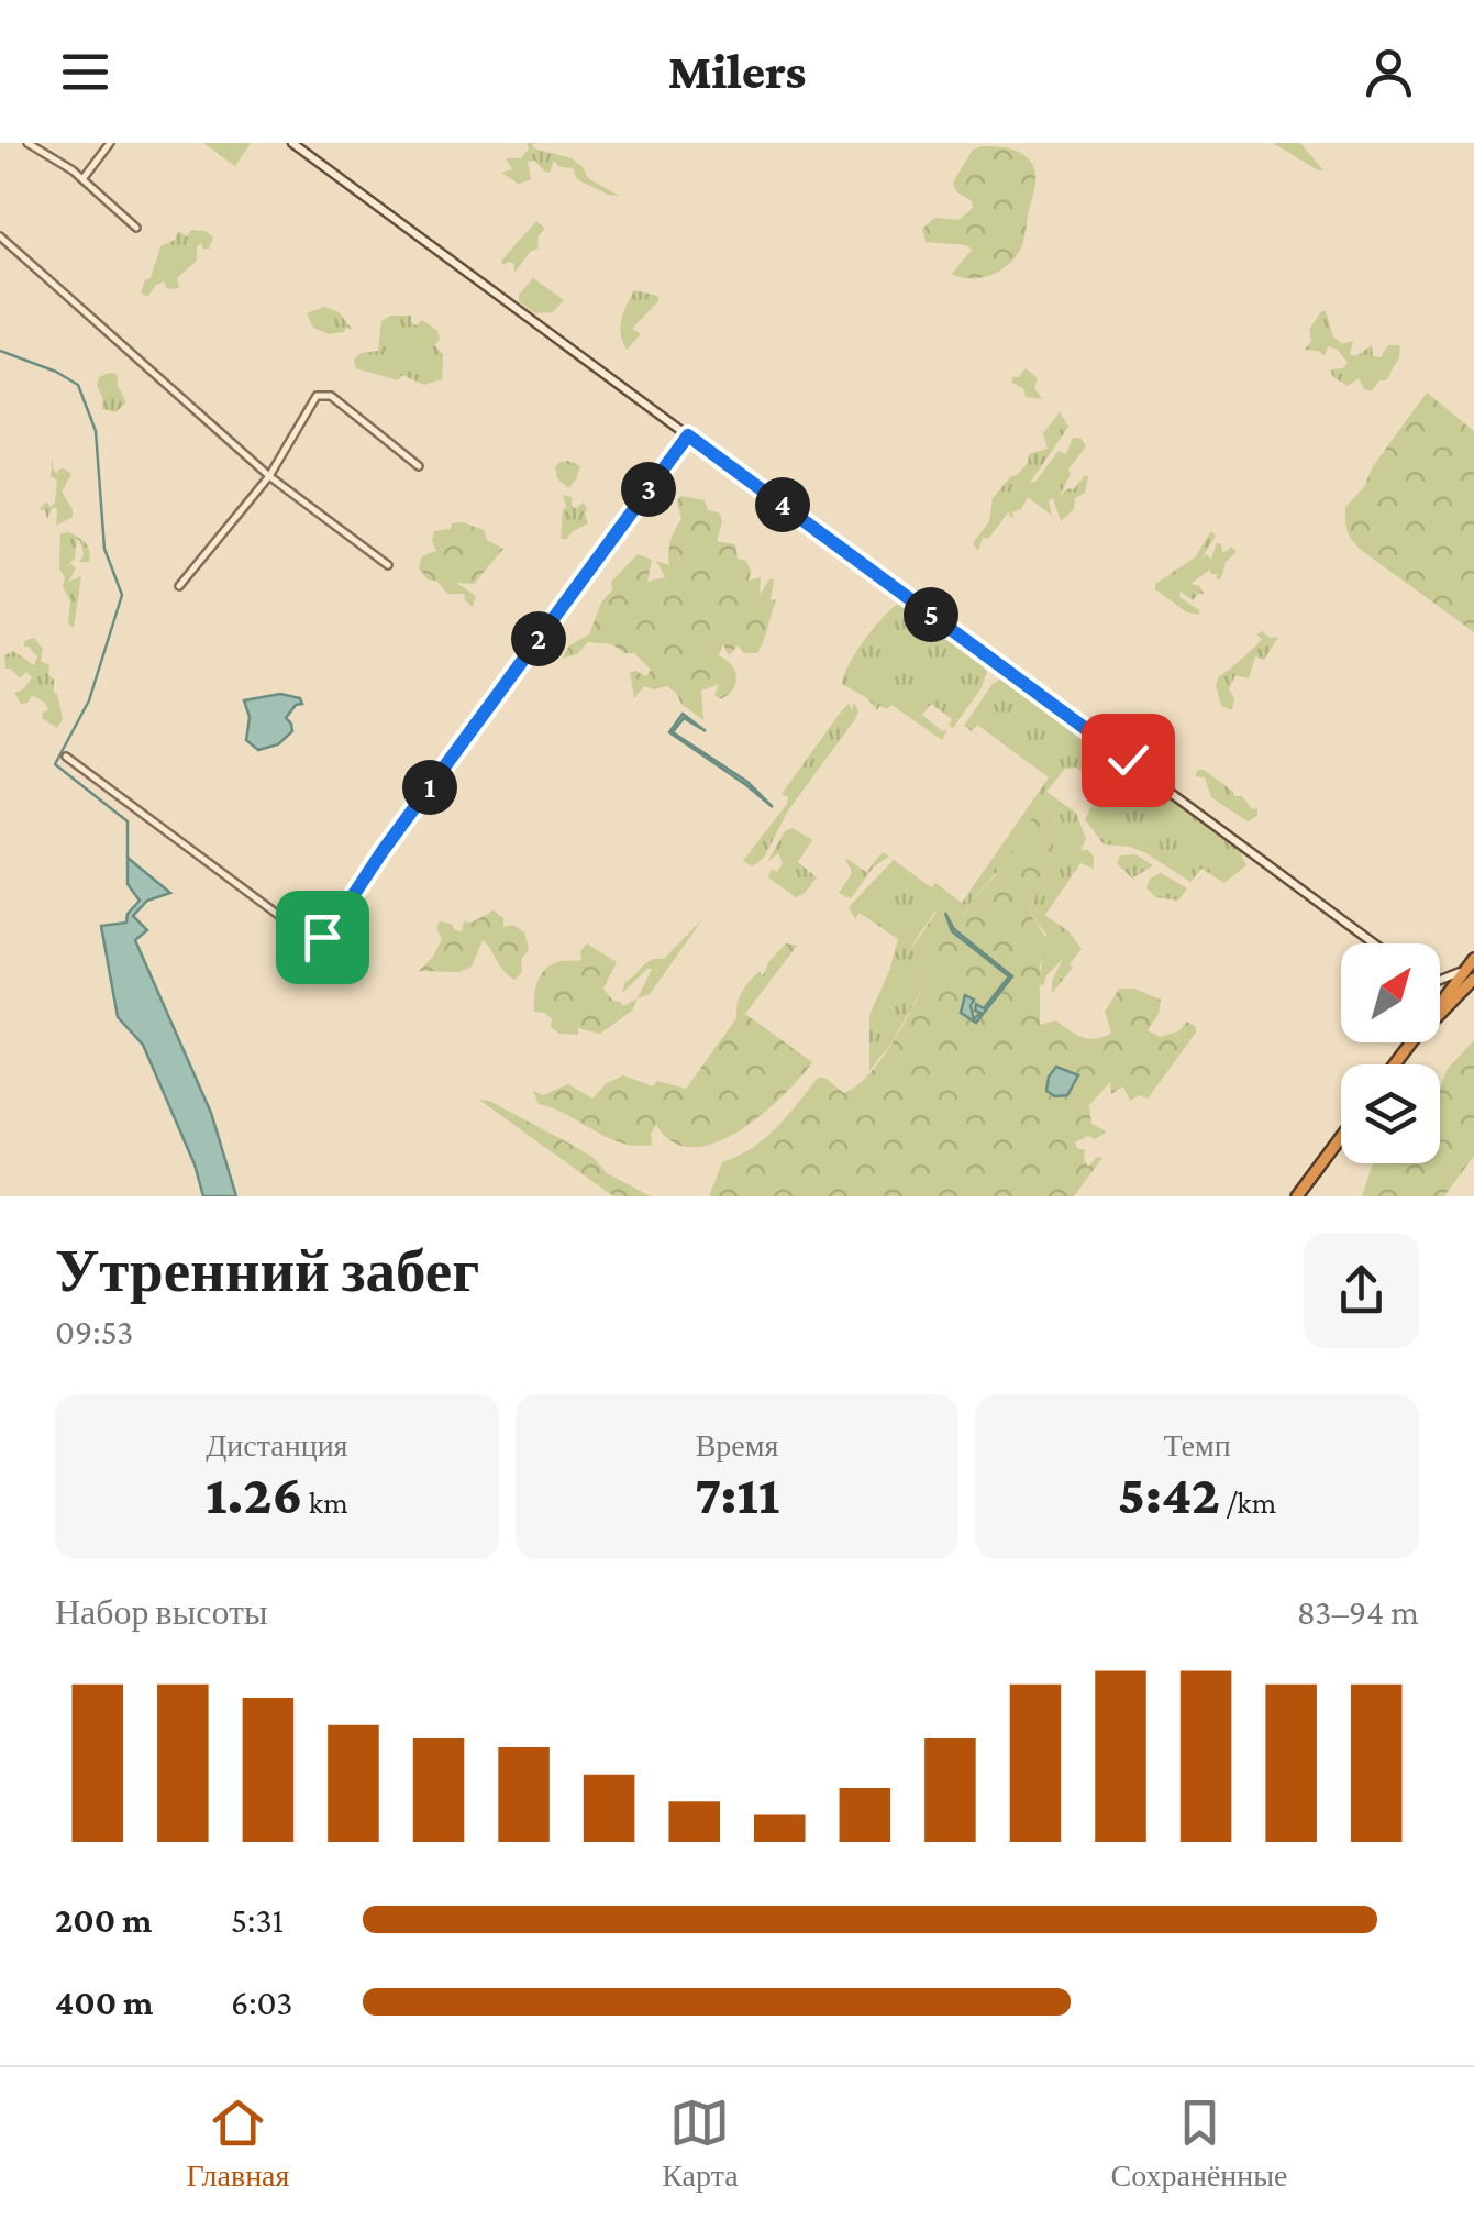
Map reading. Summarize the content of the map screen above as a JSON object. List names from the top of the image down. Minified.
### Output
{"north":"top right","page":{"header":"Milers","pins":["3","4","5","2","1"],"heading":["Утренний забег","09:53"],"stats":[["Дистанция","1.26 km"],["Время","7:11"],["Темп","5:42 /km"]],"chart":["Набор высоты","83–94 m"],"list":[{"name":"200 m","note":"5:31"},{"name":"400 m","note":"6:03"}],"tabs":["Главная","Карта","Сохранённые"]}}
